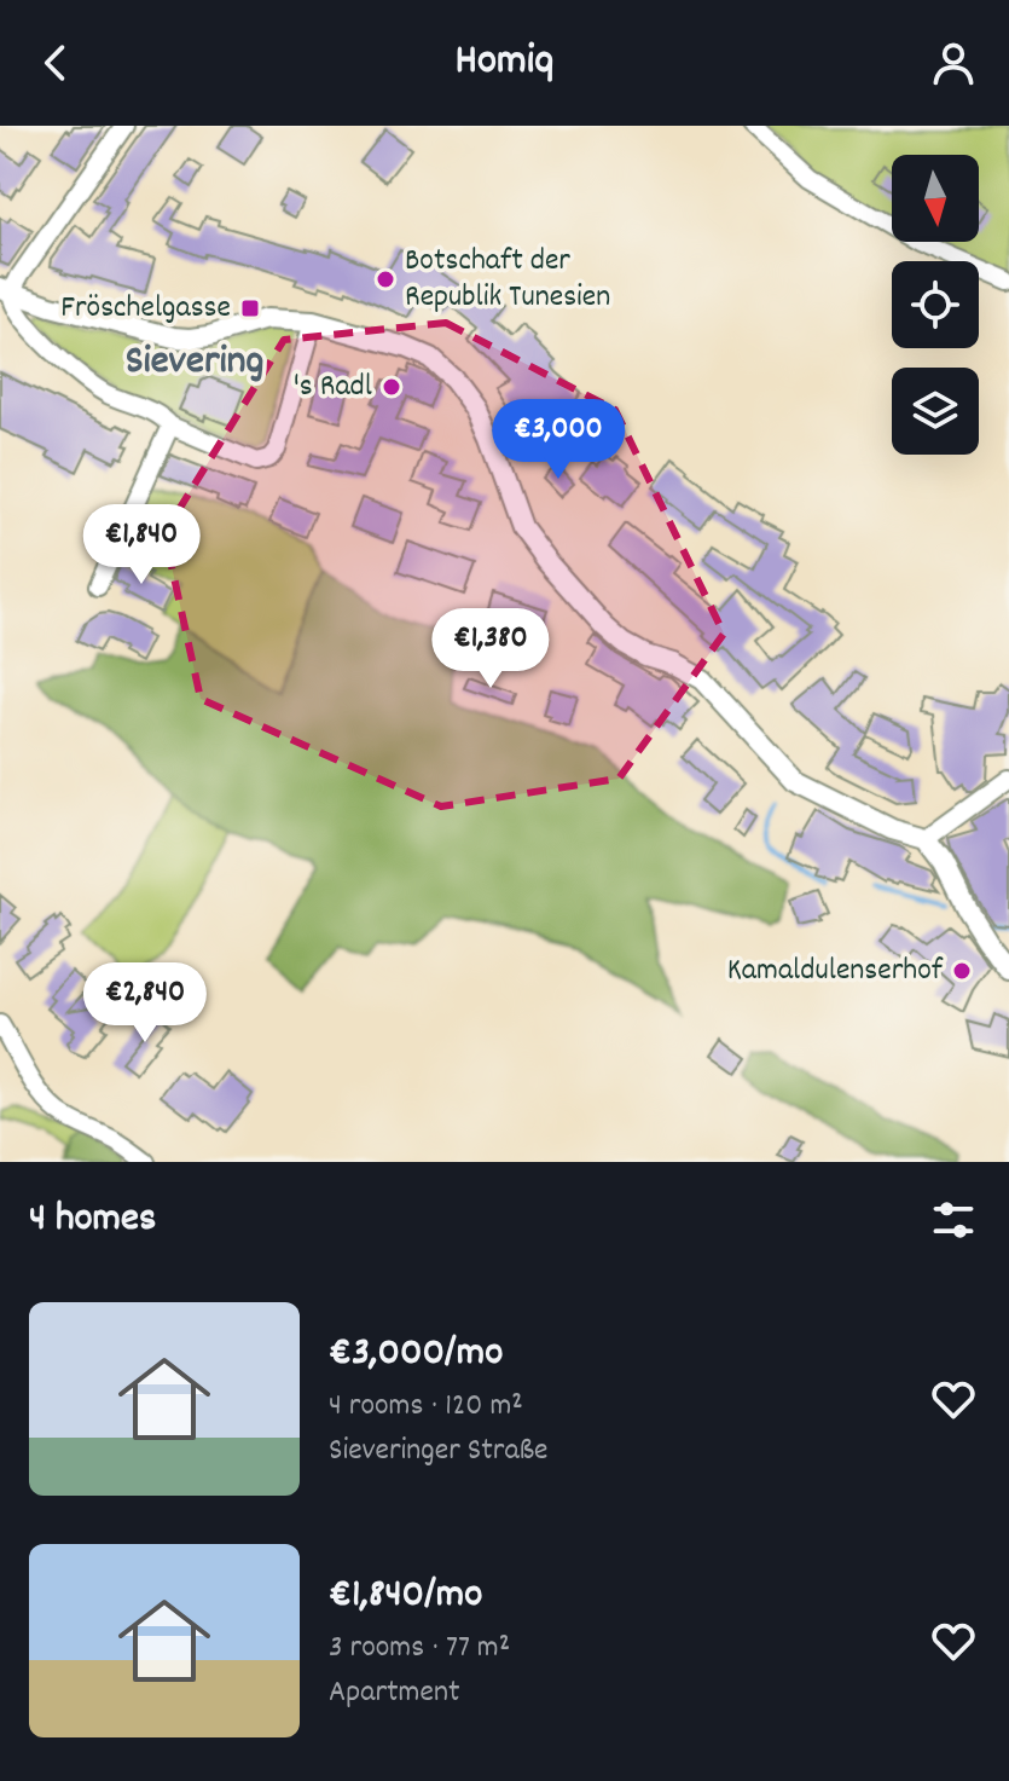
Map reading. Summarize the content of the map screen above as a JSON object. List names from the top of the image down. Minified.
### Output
{"districts":["Sievering"],"places":{"other":["Botschaft der Republik Tunesien","'s Radl","Kamaldulenserhof"],"transit":["Fröschelgasse"]},"north":"bottom","page":{"header":"Homiq","price":["€3,000","€1,840","€1,380","€2,840"],"heading":"4 homes","list":[{"name":"€3,000/mo","note":"4 rooms · 120 m² · Sieveringer Straße"},{"name":"€1,840/mo","note":"3 rooms · 77 m² · Apartment"}]}}
